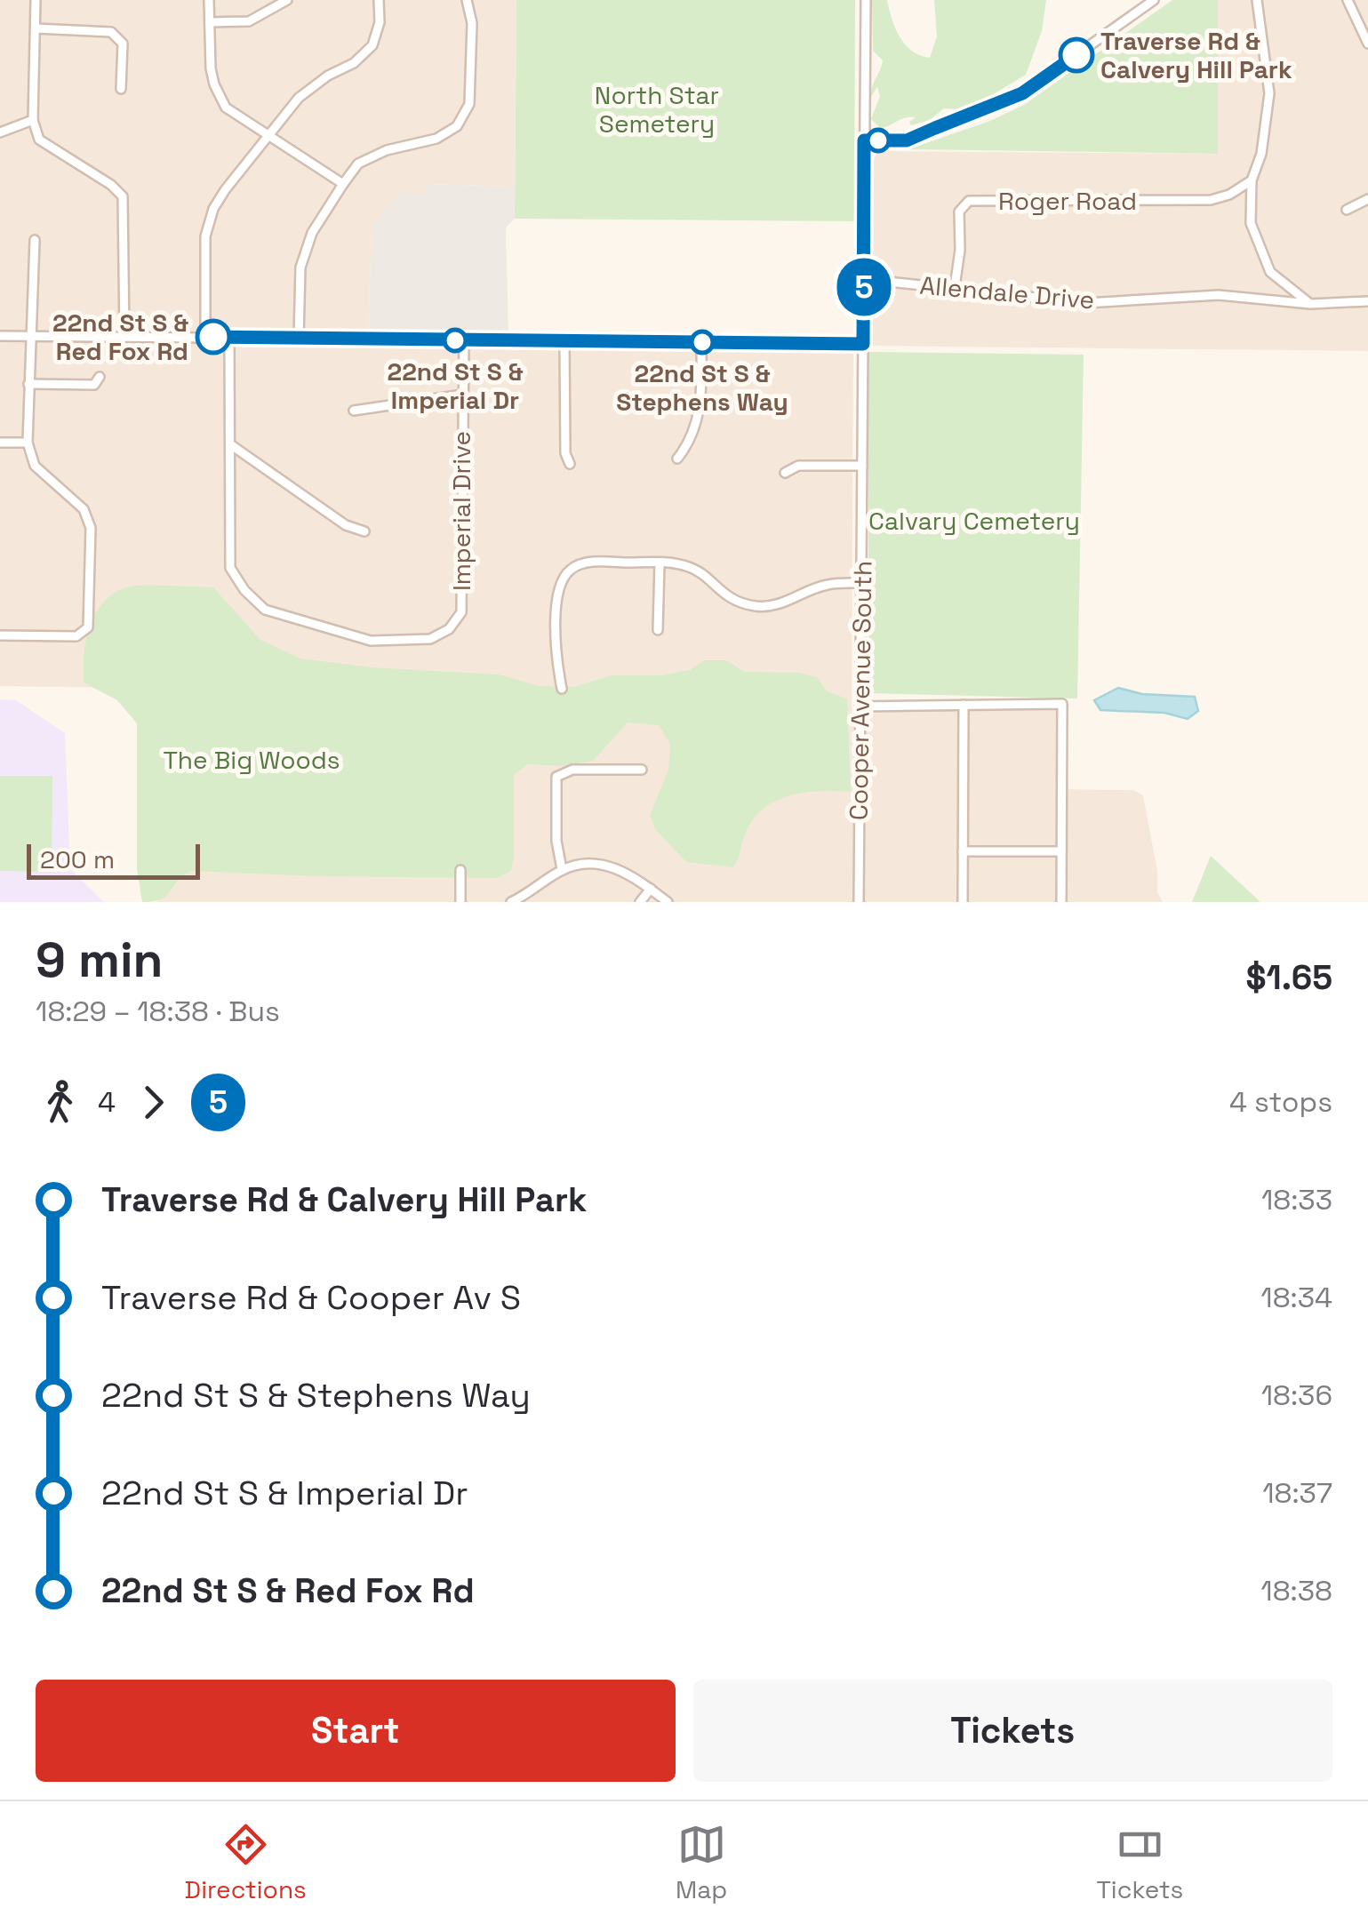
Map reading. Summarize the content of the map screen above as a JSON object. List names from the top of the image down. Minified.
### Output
{"streets":{"street":["Roger Road","Allendale Drive","Imperial Drive","Cooper Avenue South"]},"crossings":[["Roger Road","Allendale Drive"],["Allendale Drive","Cooper Avenue South"]],"parks":["North Star Semetery","Calvary Cemetery","The Big Woods"],"places":["Traverse Rd & Calvery Hill Park","22nd St S & Red Fox Rd","22nd St S & Imperial Dr","22nd St S & Stephens Way"],"lines":["bus line 5"],"scale_bar":"200 m","page":{"on_map":"5","scale":"200 m","heading":["9 min","18:29 – 18:38 · Bus","$1.65"],"legs":["4","5","4 stops"],"list":[{"name":"Traverse Rd & Calvery Hill Park","value":"18:33"},{"name":"Traverse Rd & Cooper Av S","value":"18:34"},{"name":"22nd St S & Stephens Way","value":"18:36"},{"name":"22nd St S & Imperial Dr","value":"18:37"},{"name":"22nd St S & Red Fox Rd","value":"18:38"}],"buttons":["Start","Tickets"],"tabs":["Directions","Map","Tickets"]}}
